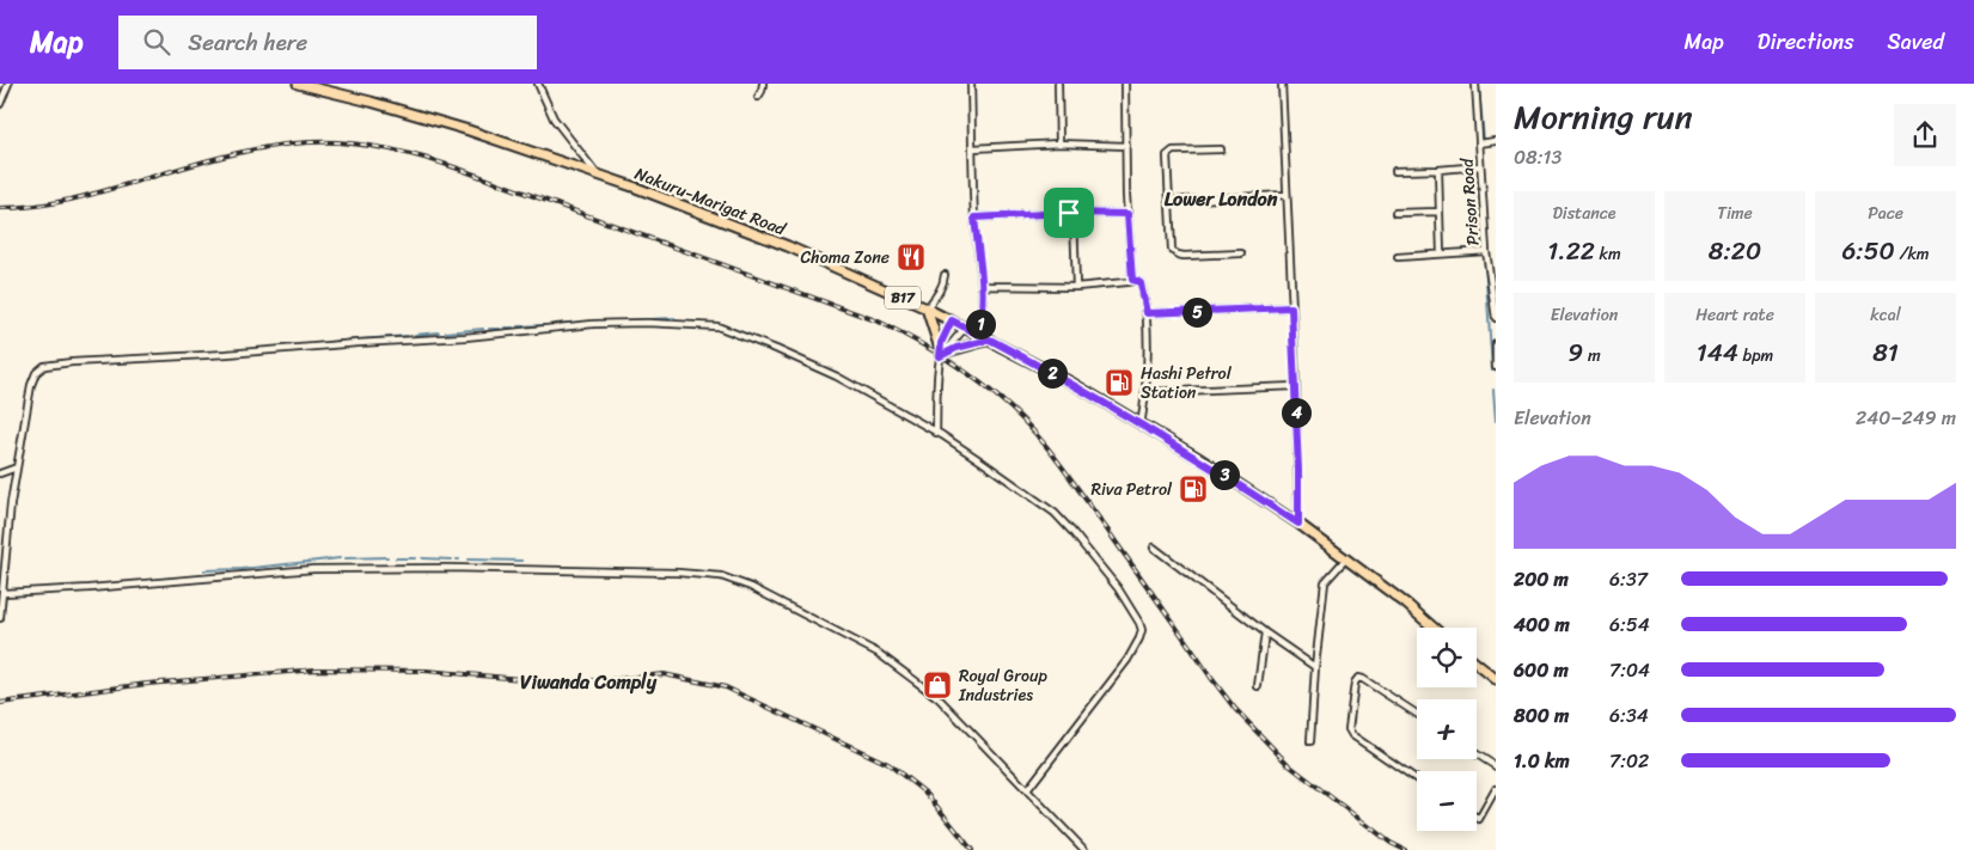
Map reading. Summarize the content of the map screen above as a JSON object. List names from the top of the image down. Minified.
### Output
{"streets":{"main road":["Nakuru-Marigat Road","B17"],"street":["Prison Road"]},"districts":["Lower London","Viwanda Comply"],"places":{"restaurant":["Choma Zone"],"fuel station":["Hashi Petrol Station","Riva Petrol"],"shop":["Royal Group Industries"]},"page":{"header":"Map","search":"Search here","nav":["Map","Directions","Saved"],"heading":["Morning run","08:13"],"stats":[["Distance","1.22 km"],["Time","8:20"],["Pace","6:50 /km"],["Elevation","9 m"],["Heart rate","144 bpm"],["kcal","81"]],"pins":["5","1","2","4","3"],"chart":["Elevation","240–249 m"],"list":[{"name":"200 m","note":"6:37"},{"name":"400 m","note":"6:54"},{"name":"600 m","note":"7:04"},{"name":"800 m","note":"6:34"},{"name":"1.0 km","note":"7:02"}],"map_buttons":["+","−"]}}
